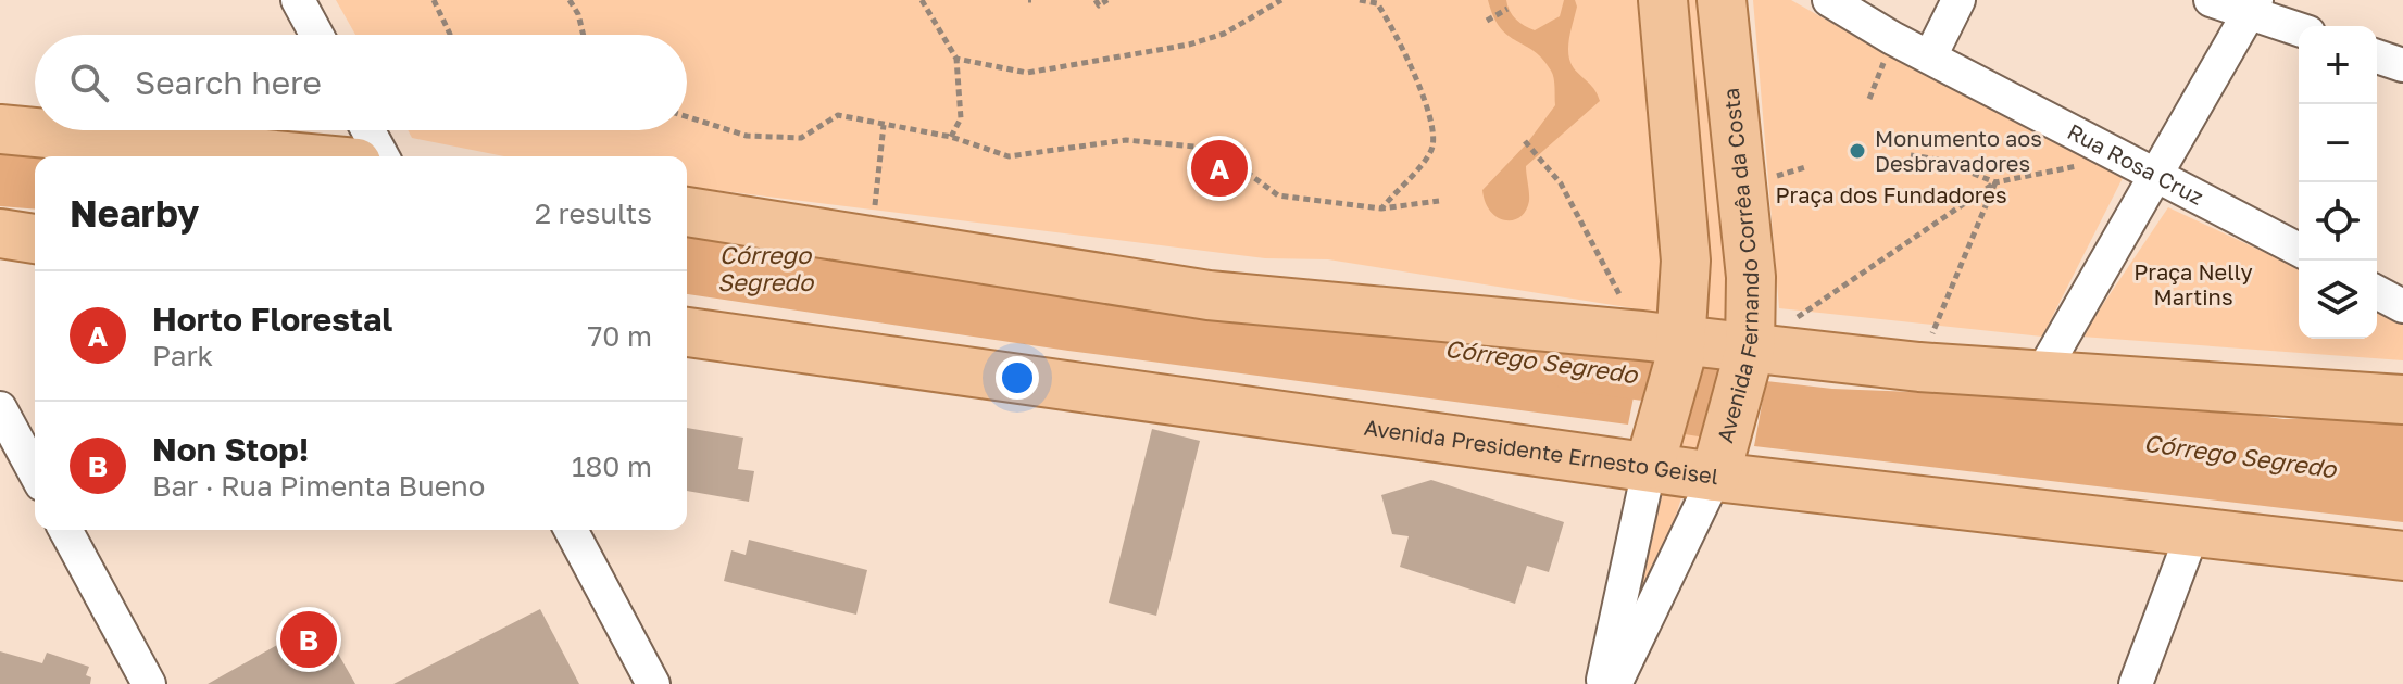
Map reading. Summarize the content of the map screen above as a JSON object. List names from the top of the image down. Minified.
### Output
{"streets":{"main road":["Avenida Fernando Corrêa da Costa","Avenida Presidente Ernesto Geisel"],"street":["Rua Rosa Cruz"]},"crossings":[["Avenida Fernando Corrêa da Costa","Avenida Presidente Ernesto Geisel"]],"water":["Córrego Segredo"],"parks":["Praça dos Fundadores","Praça Nelly Martins"],"places":["Monumento aos Desbravadores"],"page":{"map_buttons":["+","−"],"search":"Search here","pins":["A","B"],"heading":["Nearby","2 results"],"list":[{"mark":"A","name":"Horto Florestal","note":"Park","value":"70 m"},{"mark":"B","name":"Non Stop!","note":"Bar · Rua Pimenta Bueno","value":"180 m"}]}}
